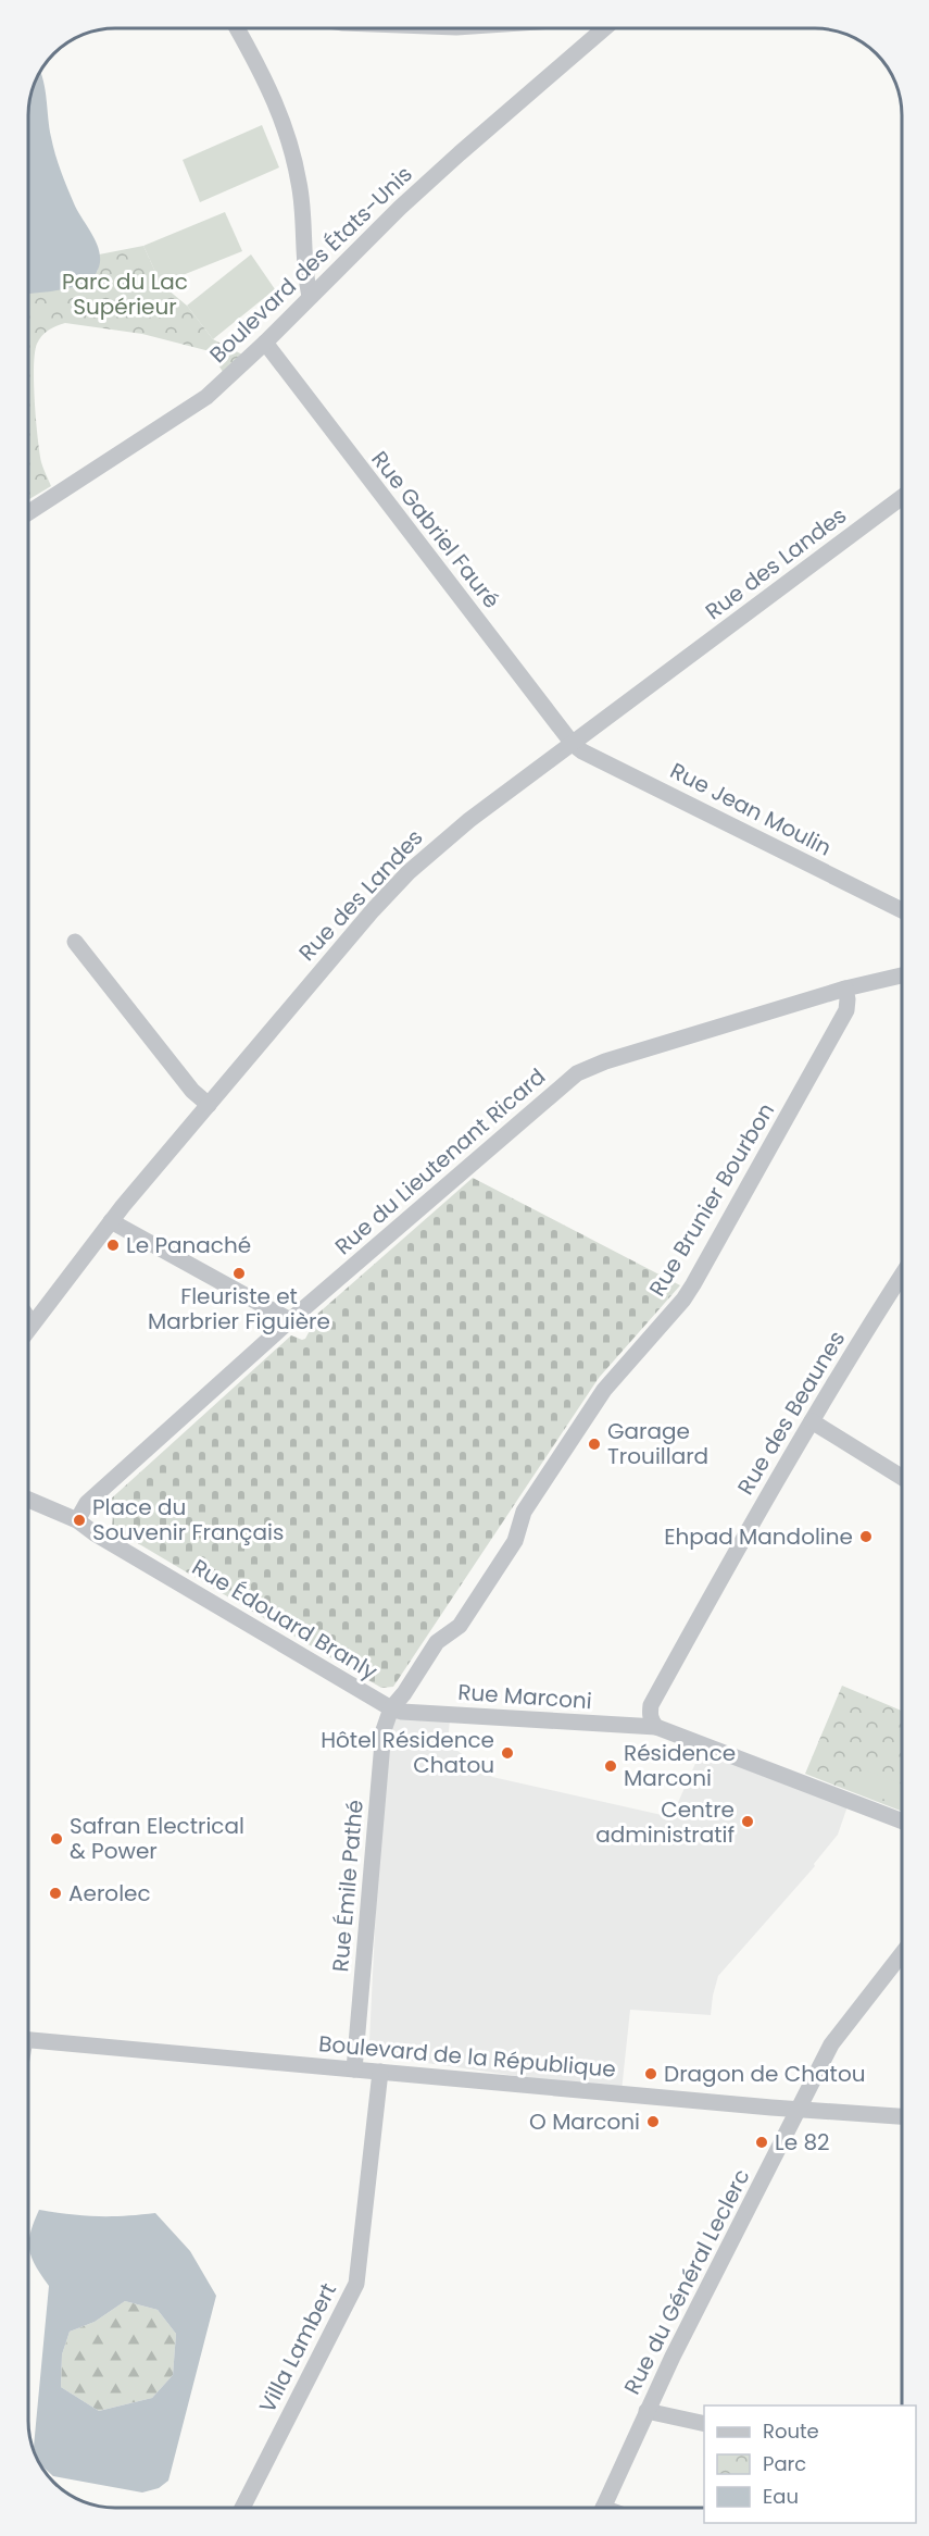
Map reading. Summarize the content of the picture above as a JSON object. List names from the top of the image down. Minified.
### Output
{"streets":{"street":["Boulevard des États-Unis","Rue Gabriel Fauré","Rue des Landes","Rue Jean Moulin","Rue du Lieutenant Ricard","Rue Brunier Bourbon","Rue des Beaunes","Rue Édouard Branly","Rue Marconi","Rue Émile Pathé","Boulevard de la République","Rue du Général Leclerc","Villa Lambert"]},"crossings":[["Boulevard des États-Unis","Rue Gabriel Fauré"],["Rue Gabriel Fauré","Rue des Landes"],["Rue Gabriel Fauré","Rue Jean Moulin"],["Rue des Landes","Rue Jean Moulin"],["Rue du Lieutenant Ricard","Rue Brunier Bourbon"],["Rue du Lieutenant Ricard","Rue Édouard Branly"],["Rue Brunier Bourbon","Rue Édouard Branly"],["Rue Brunier Bourbon","Rue Marconi"],["Rue Brunier Bourbon","Rue Émile Pathé"],["Rue des Beaunes","Rue Marconi"],["Rue Édouard Branly","Rue Marconi"],["Rue Édouard Branly","Rue Émile Pathé"],["Rue Marconi","Rue Émile Pathé"],["Rue Émile Pathé","Boulevard de la République"],["Boulevard de la République","Rue du Général Leclerc"],["Boulevard de la République","Villa Lambert"]],"parks":["Parc du Lac Supérieur"],"places":["Le Panaché","Fleuriste et Marbrier Figuière","Garage Trouillard","Place du Souvenir Français","Ehpad Mandoline","Hôtel Résidence Chatou","Résidence Marconi","Centre administratif","Safran Electrical & Power","Aerolec","Dragon de Chatou","O Marconi","Le 82"],"legend":["Route","Parc","Eau"]}
